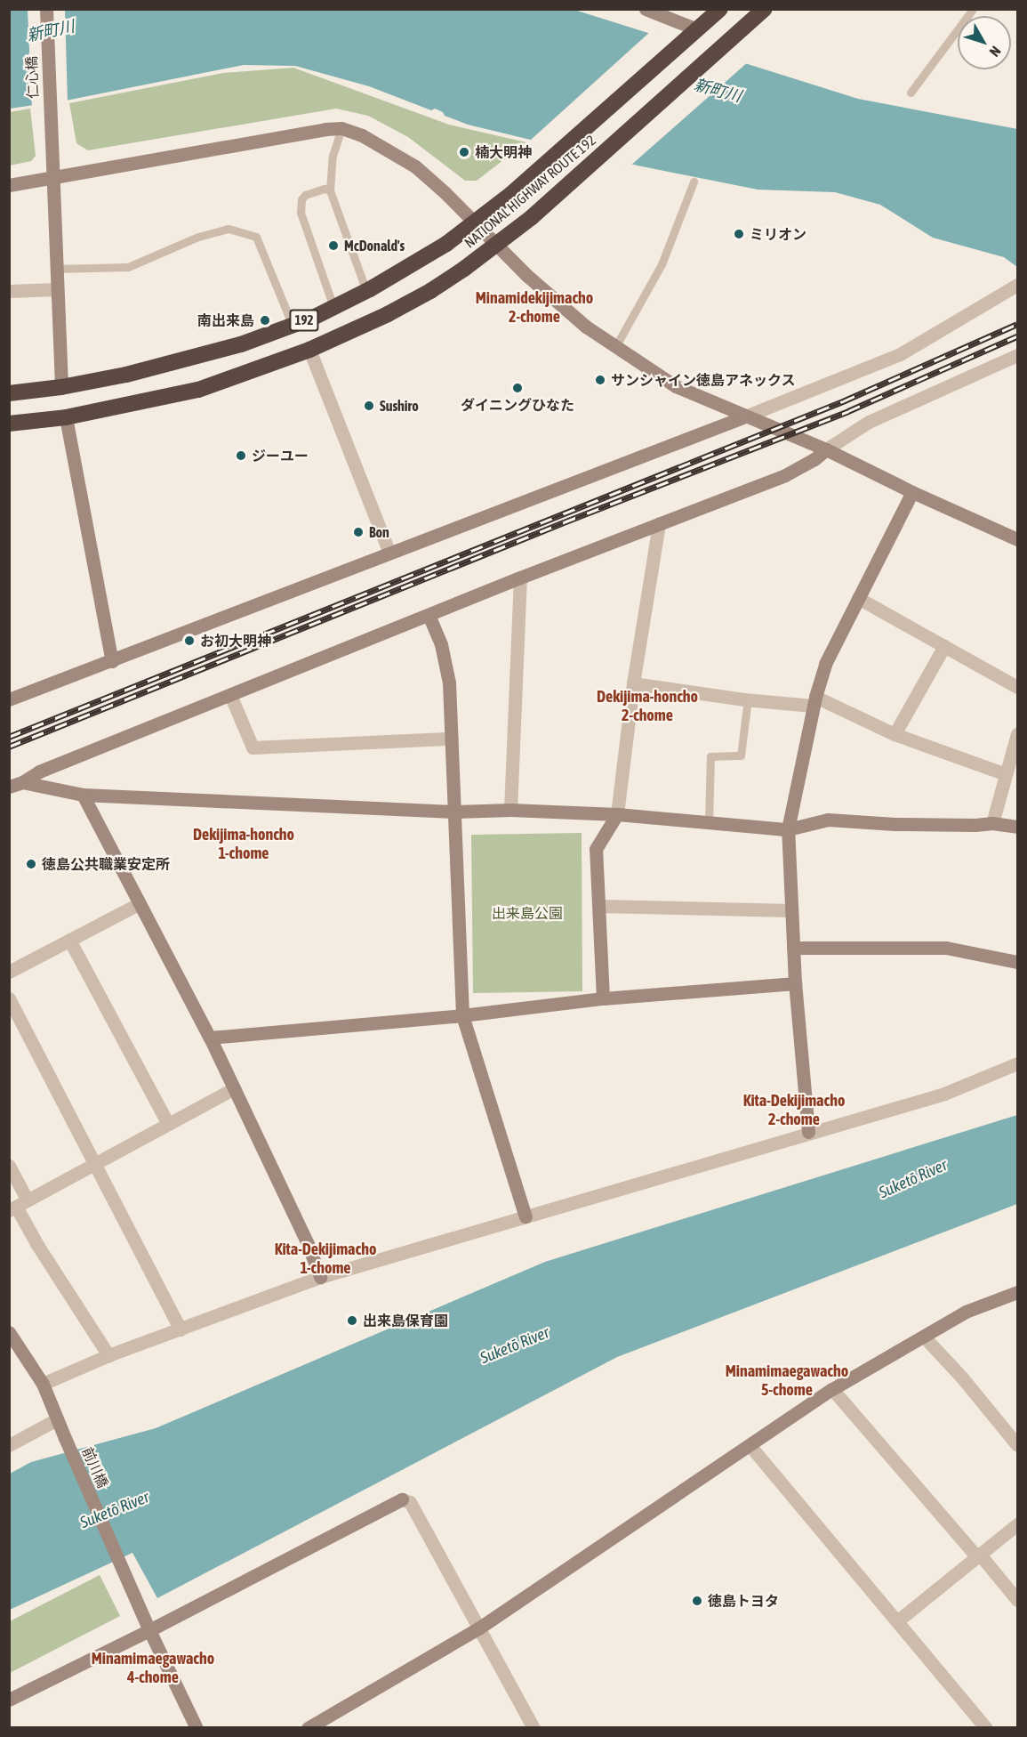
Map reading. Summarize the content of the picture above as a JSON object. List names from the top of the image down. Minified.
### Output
{"streets":{"highway":["NATIONAL HIGHWAY ROUTE 192","192"],"street":["仁心橋","前川橋"]},"crossings":[["仁心橋","NATIONAL HIGHWAY ROUTE 192"]],"districts":["Minamidekijimacho 2-chome","Dekijima-honcho 2-chome","Dekijima-honcho 1-chome","Kita-Dekijimacho 2-chome","Kita-Dekijimacho 1-chome","Minamimaegawacho 5-chome","Minamimaegawacho 4-chome"],"water":["新町川","Suketō River"],"parks":["出来島公園"],"places":["楠大明神","ミリオン","McDonald's","南出来島","サンシャイン徳島アネックス","ダイニングひなた","Sushiro","ジーユー","Bon","お初大明神","徳島公共職業安定所","出来島保育園","徳島トヨタ"],"north":"bottom right"}
